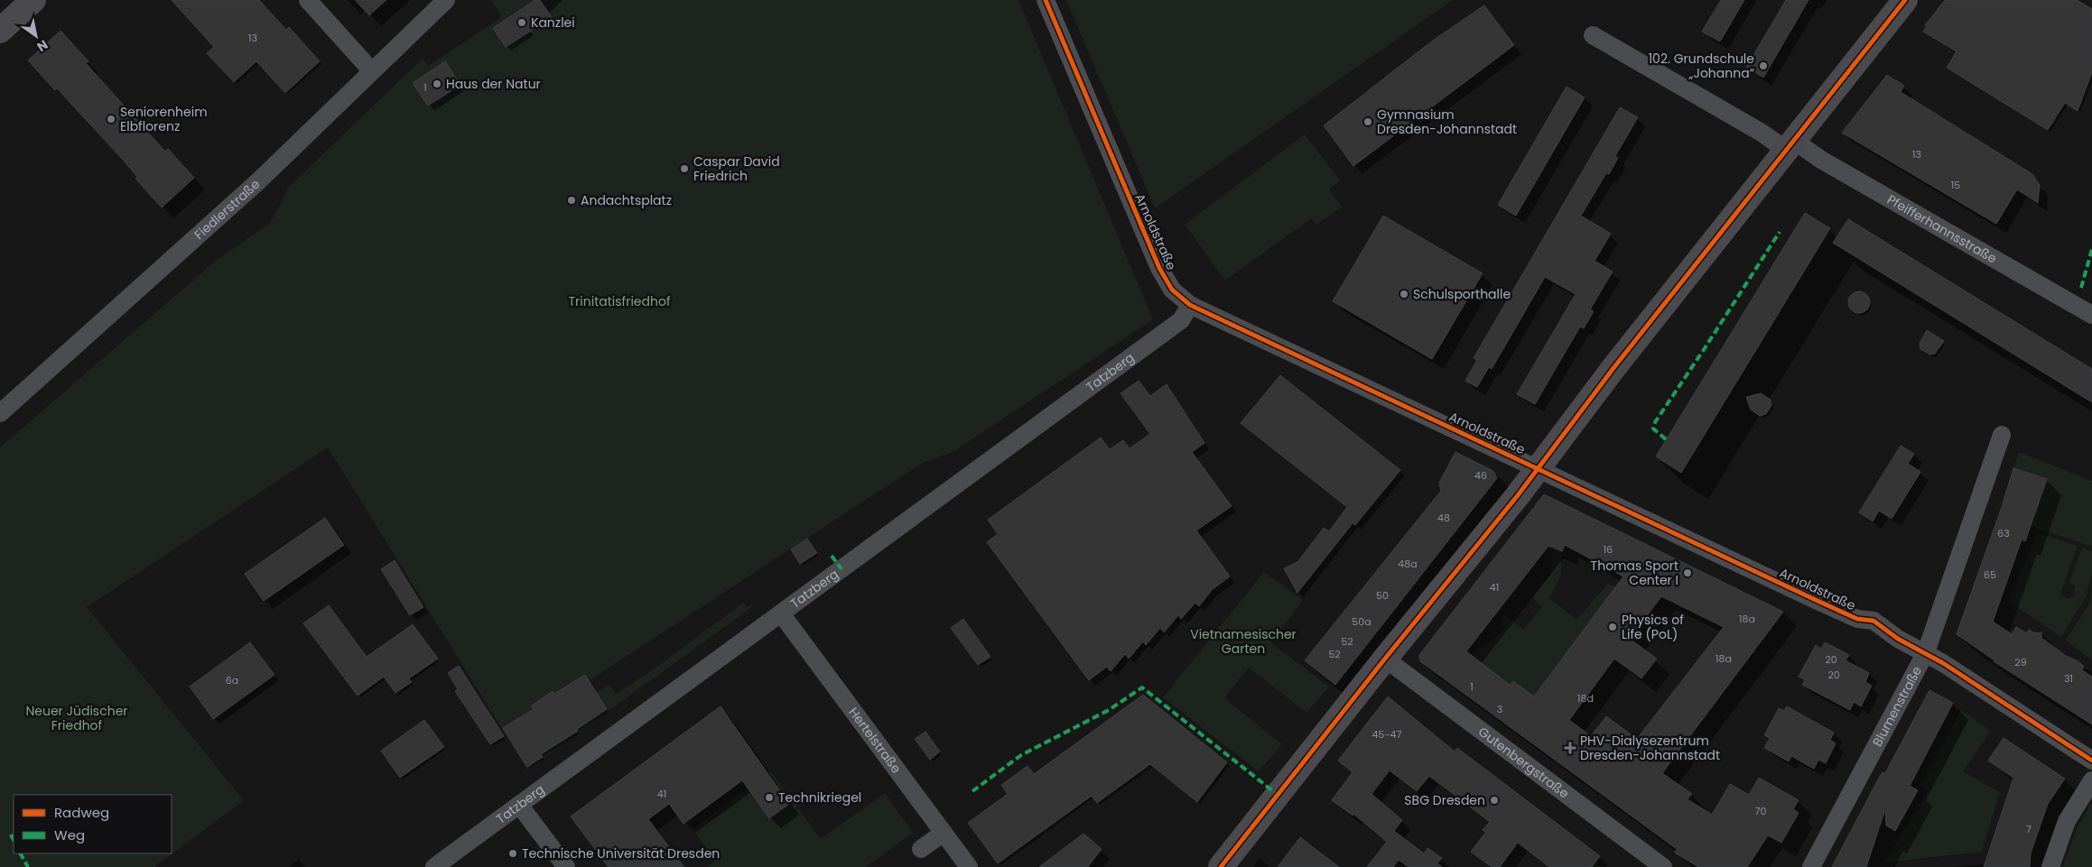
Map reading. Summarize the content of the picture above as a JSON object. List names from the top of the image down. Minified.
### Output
{"streets":{"street":["Fiedlerstraße","Pfeifferhannsstraße","Arnoldstraße","Tatzberg","Blumenstraße","Hertelstraße","Gutenbergstraße"]},"crossings":[["Arnoldstraße","Tatzberg"],["Arnoldstraße","Blumenstraße"],["Tatzberg","Hertelstraße"]],"parks":["Trinitatisfriedhof","Vietnamesischer Garten","Neuer Jüdischer Friedhof"],"places":{"other":["Kanzlei","102. Grundschule „Johanna“","Haus der Natur","Seniorenheim Elbflorenz","Gymnasium Dresden-Johannstadt","Caspar David Friedrich","Andachtsplatz","Schulsporthalle","Thomas Sport Center I","Physics of Life (PoL)","Technikriegel","SBG Dresden","Technische Universität Dresden"],"health":["PHV-Dialysezentrum Dresden-Johannstadt"]},"house_numbers":["13","1","13","15","46","48","63","16","48a","65","41","50","18a","50a","52","52","18a","20","29","20","31","6a","1","18d","3","45-47","41","70","7"],"legend":["Radweg","Weg"],"north":"bottom right"}
